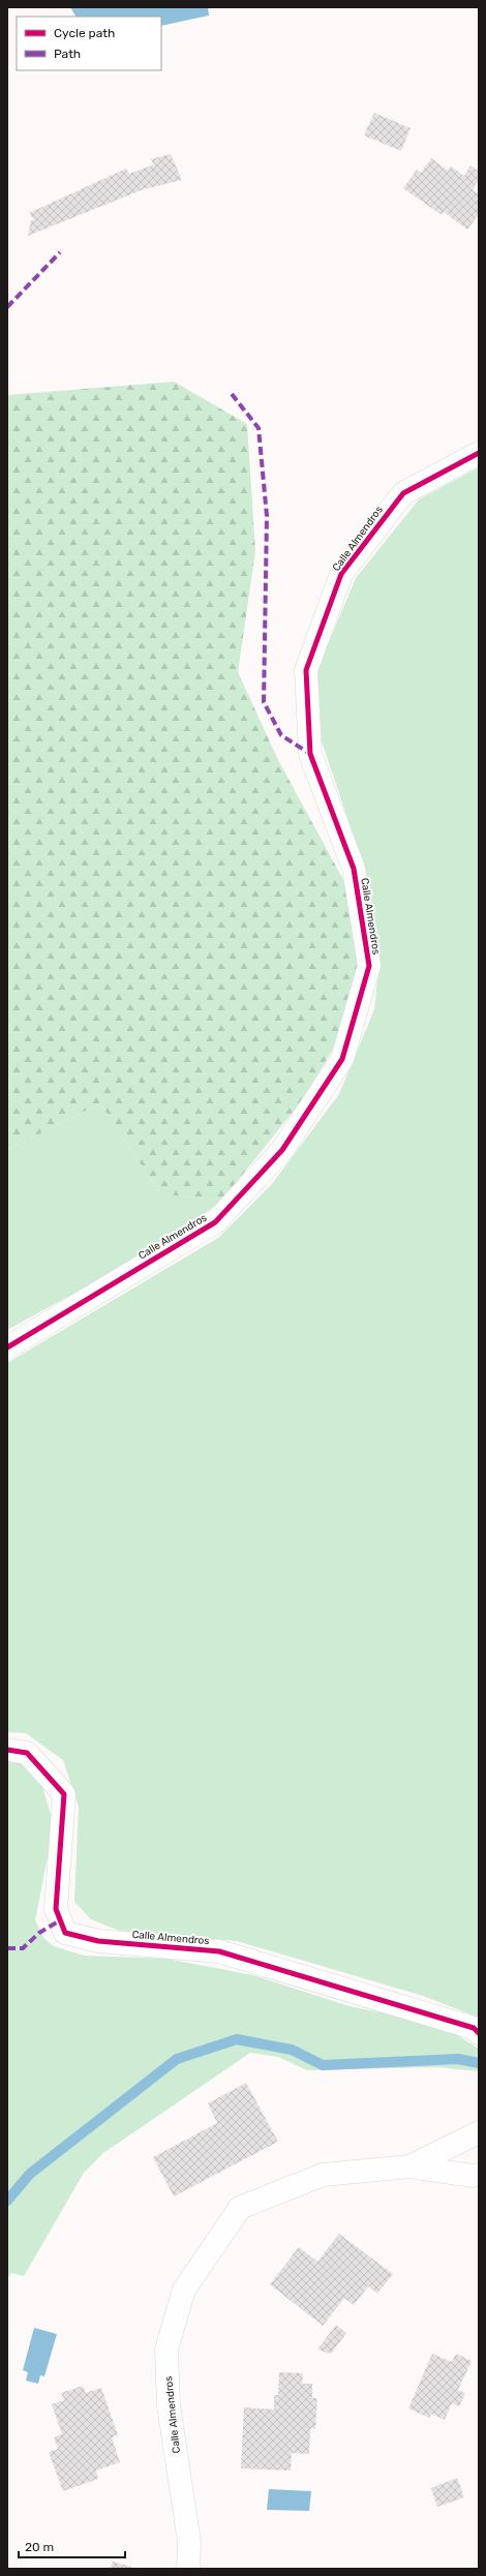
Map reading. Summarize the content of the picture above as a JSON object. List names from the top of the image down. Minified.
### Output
{"streets":{"street":["Calle Almendros"]},"legend":["Cycle path","Path"],"scale_bar":"20 m"}
